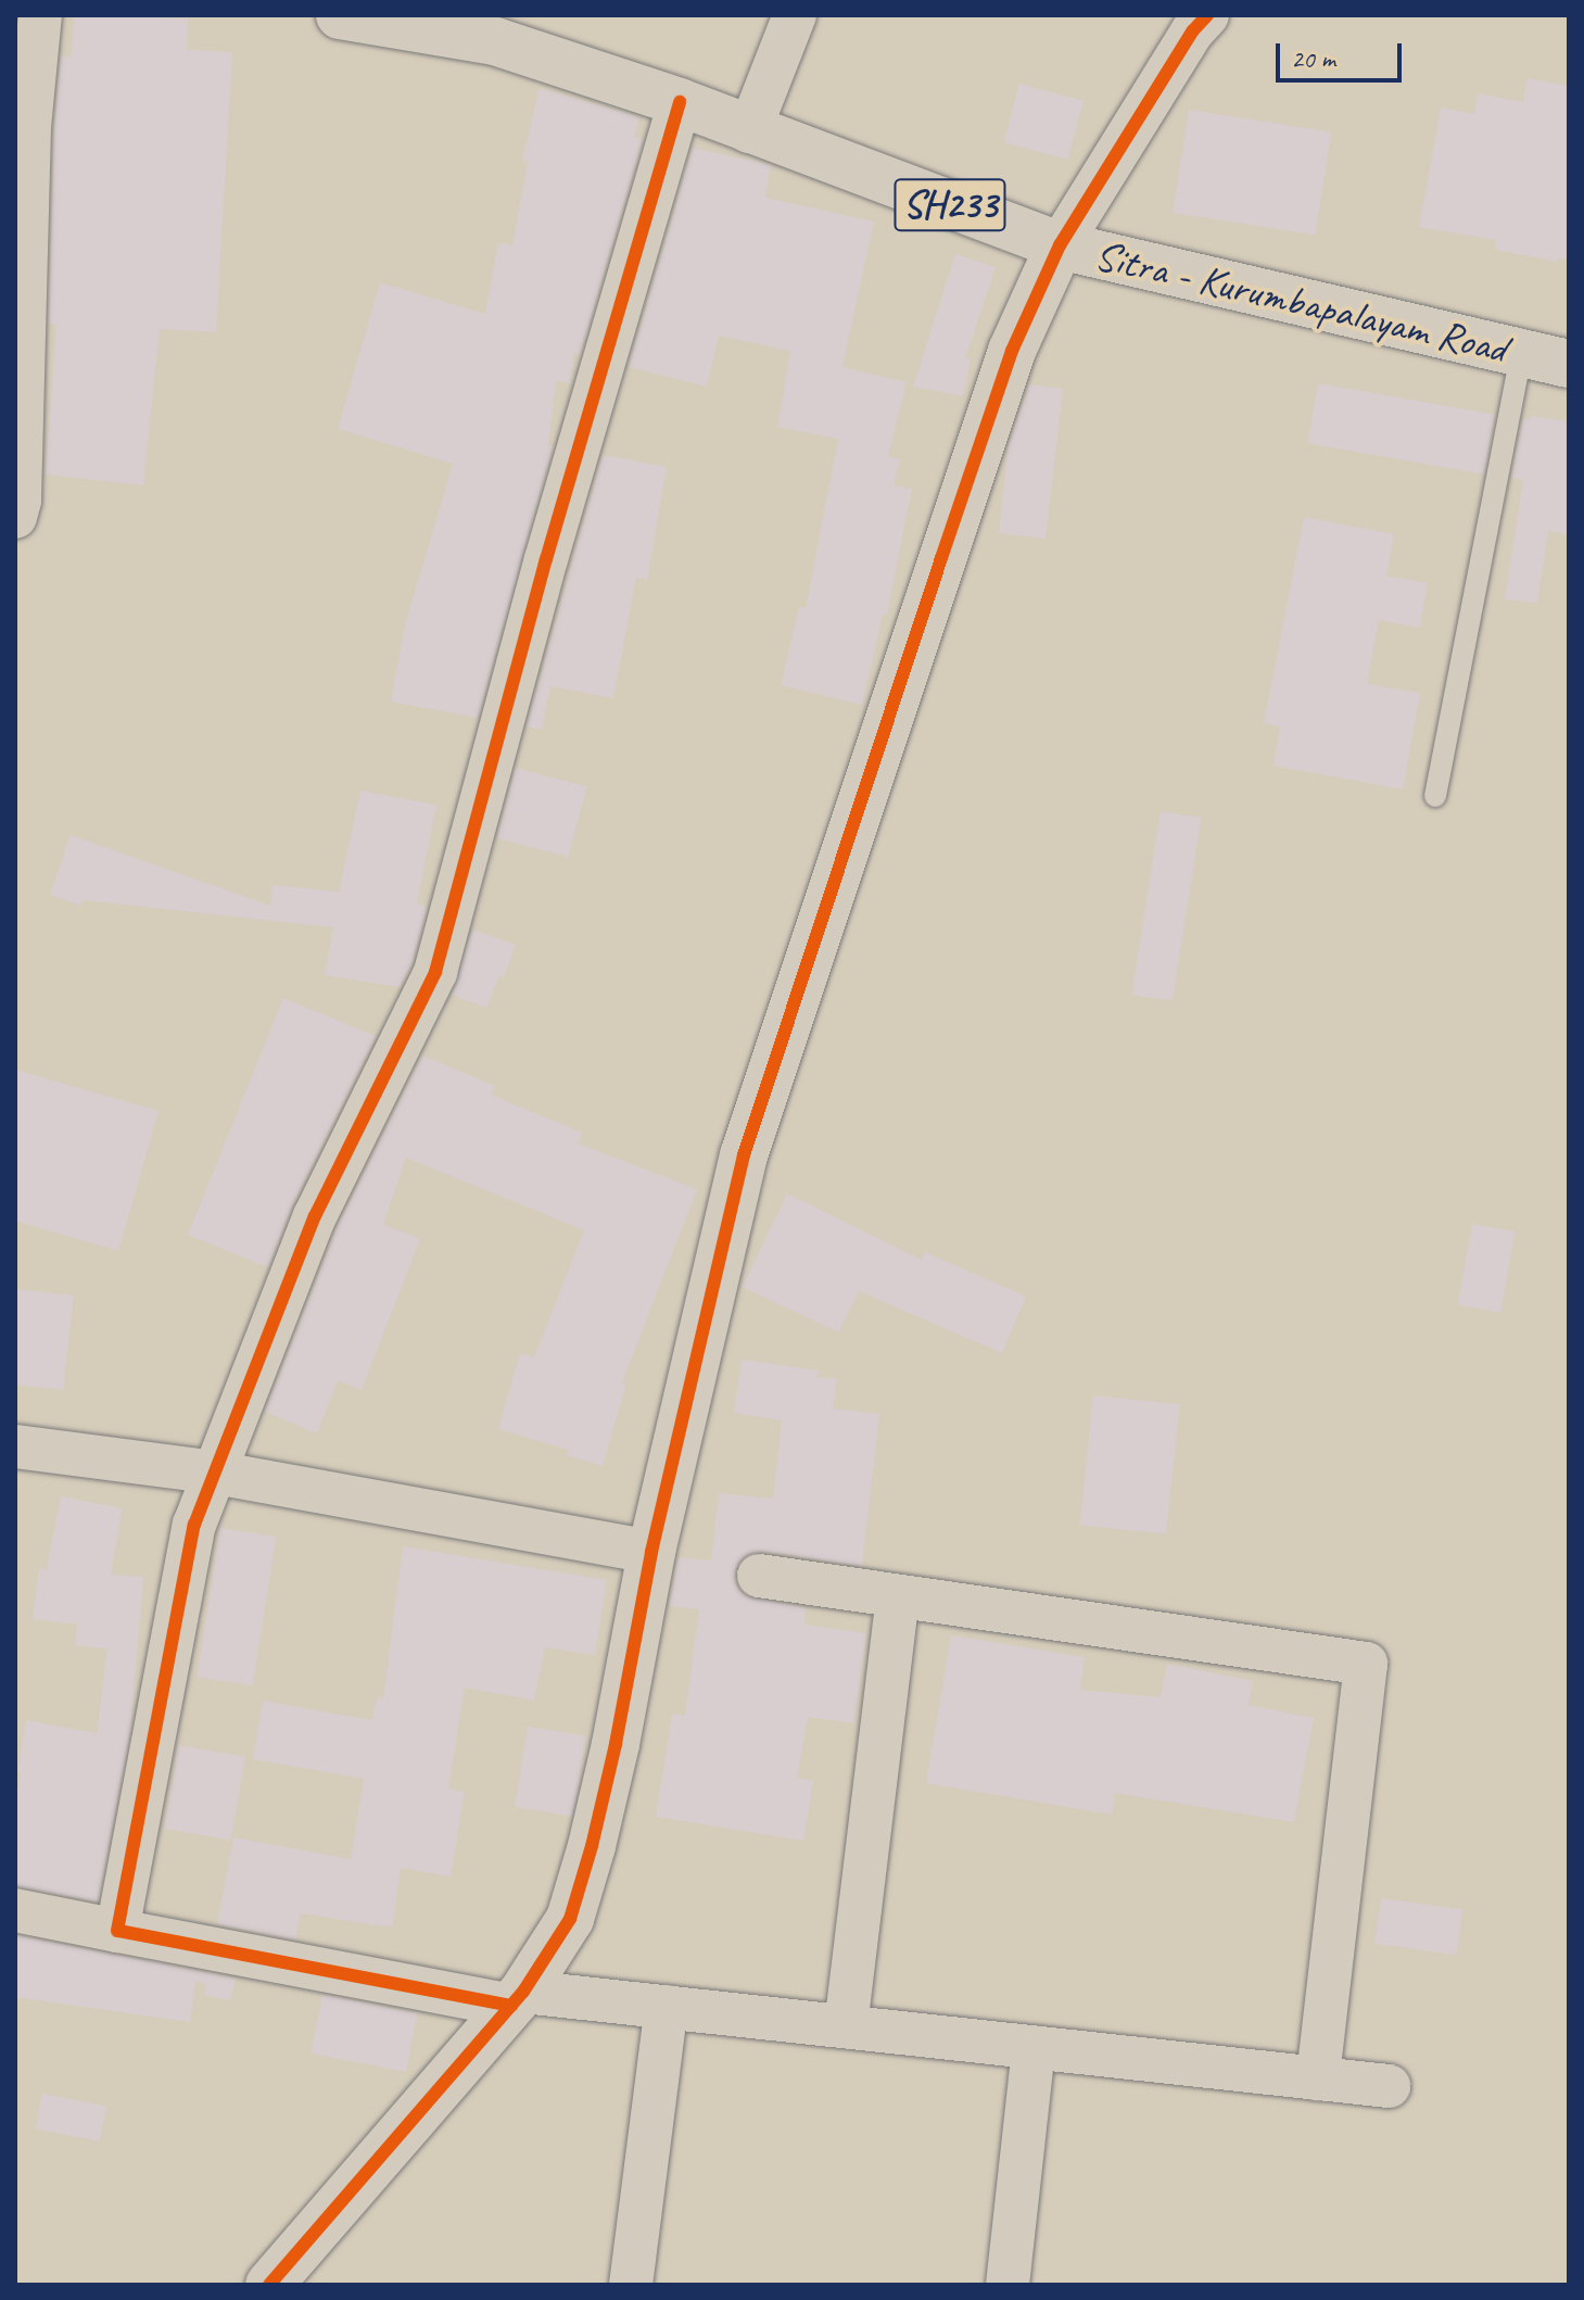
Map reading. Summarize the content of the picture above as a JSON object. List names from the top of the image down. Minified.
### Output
{"streets":{"street":["SH233","Sitra - Kurumbapalayam Road"]},"scale_bar":"20 m"}
